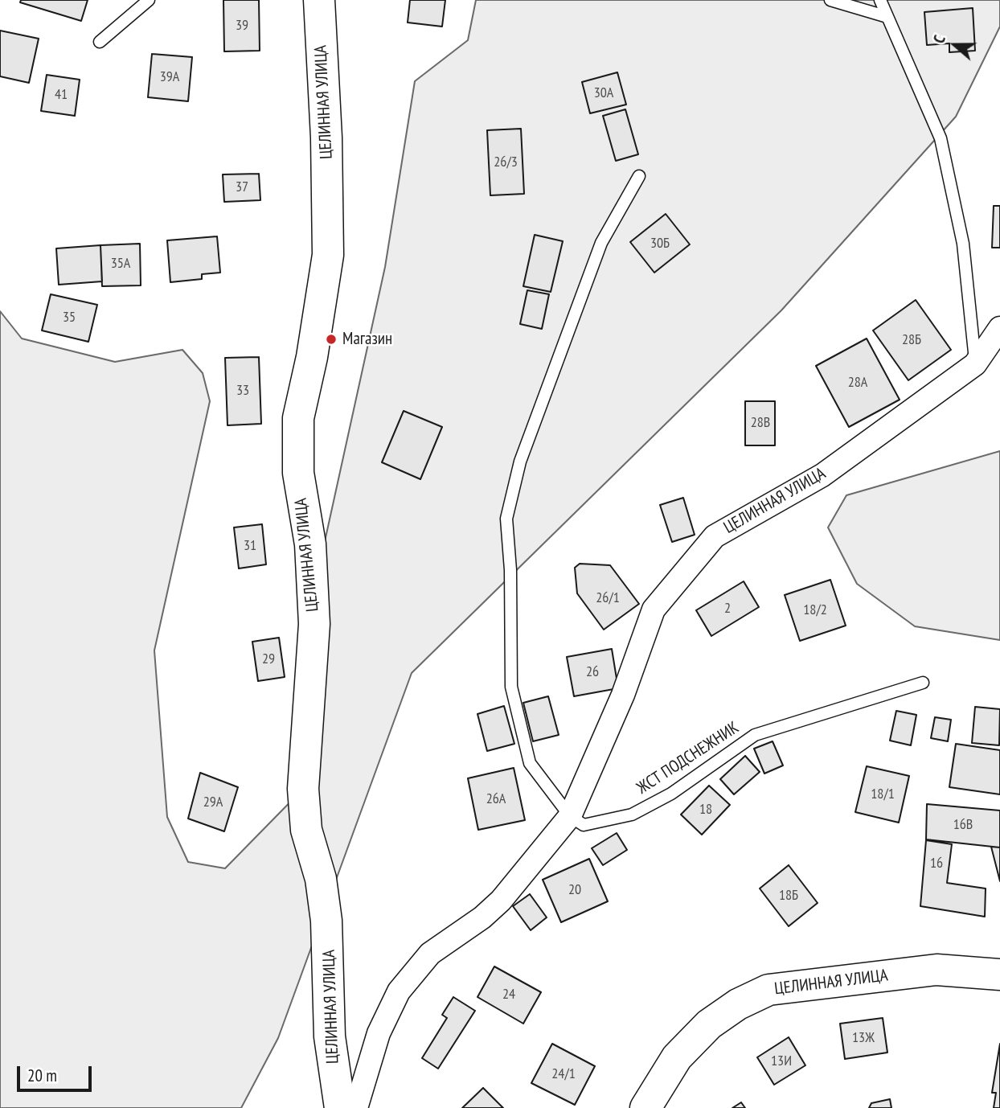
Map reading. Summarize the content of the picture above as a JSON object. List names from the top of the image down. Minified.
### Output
{"streets":{"street":["ЦЕЛИННАЯ УЛИЦА"],"lane":["ЖСТ ПОДСНЕЖНИК"]},"crossings":[["ЦЕЛИННАЯ УЛИЦА","ЖСТ ПОДСНЕЖНИК"]],"places":["Магазин"],"house_numbers":["39","39А","30А","41","26/3","37","30Б","35А","35","28Б","28А","33","28В","31","26/1","2","18/2","29","26","18/1","26А","29А","18","16В","16","20","18Б","24","13Ж","13И","24/1"],"scale_bar":"20 m","north":"left"}
